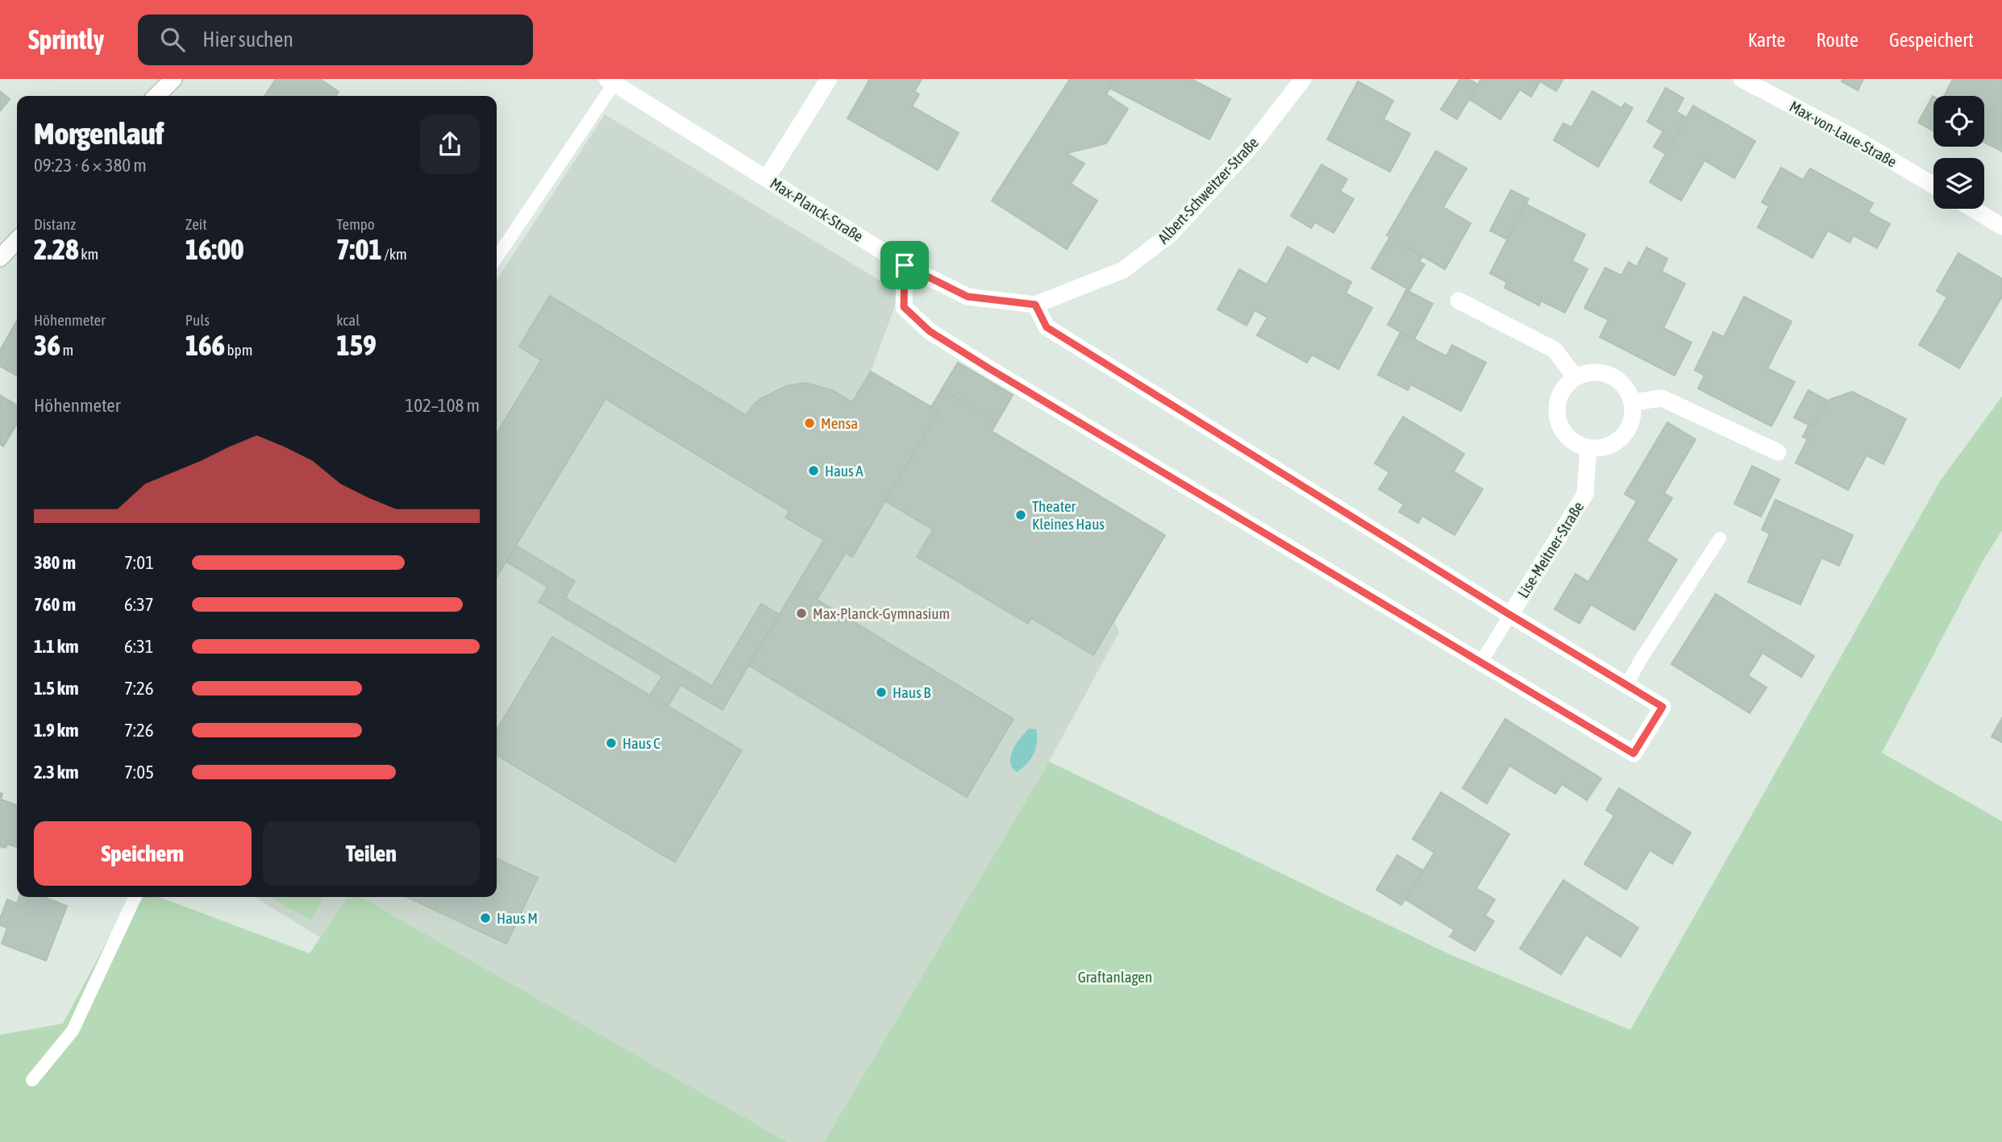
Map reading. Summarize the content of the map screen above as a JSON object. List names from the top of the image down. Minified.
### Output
{"streets":{"street":["Max-von-Laue-Straße","Albert-Schweitzer-Straße","Max-Planck-Straße","Lise-Meitner-Straße"]},"crossings":[["Albert-Schweitzer-Straße","Max-Planck-Straße"]],"parks":["Graftanlagen"],"places":["Mensa","Haus A","Theater Kleines Haus","Max-Planck-Gymnasium","Haus B","Haus C","Haus M"],"page":{"header":"Sprintly","search":"Hier suchen","nav":["Karte","Route","Gespeichert"],"heading":["Morgenlauf","09:23 · 6 × 380 m"],"stats":[["Distanz","2.28 km"],["Zeit","16:00"],["Tempo","7:01 /km"],["Höhenmeter","36 m"],["Puls","166 bpm"],["kcal","159"]],"chart":["Höhenmeter","102–108 m"],"list":[{"name":"380 m","note":"7:01"},{"name":"760 m","note":"6:37"},{"name":"1.1 km","note":"6:31"},{"name":"1.5 km","note":"7:26"},{"name":"1.9 km","note":"7:26"},{"name":"2.3 km","note":"7:05"}],"buttons":["Speichern","Teilen"]}}
